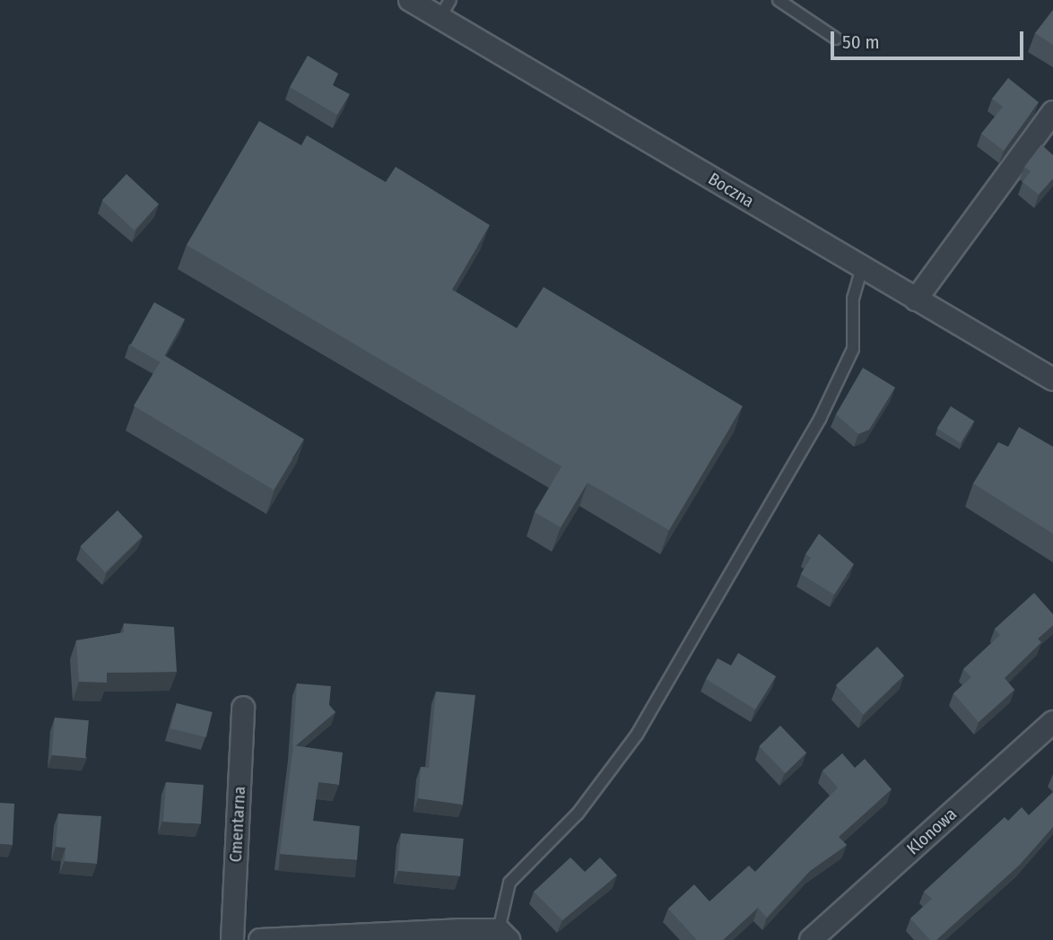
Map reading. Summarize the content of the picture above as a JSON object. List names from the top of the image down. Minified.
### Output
{"streets":{"street":["Boczna","Cmentarna","Klonowa"]},"scale_bar":"50 m"}
